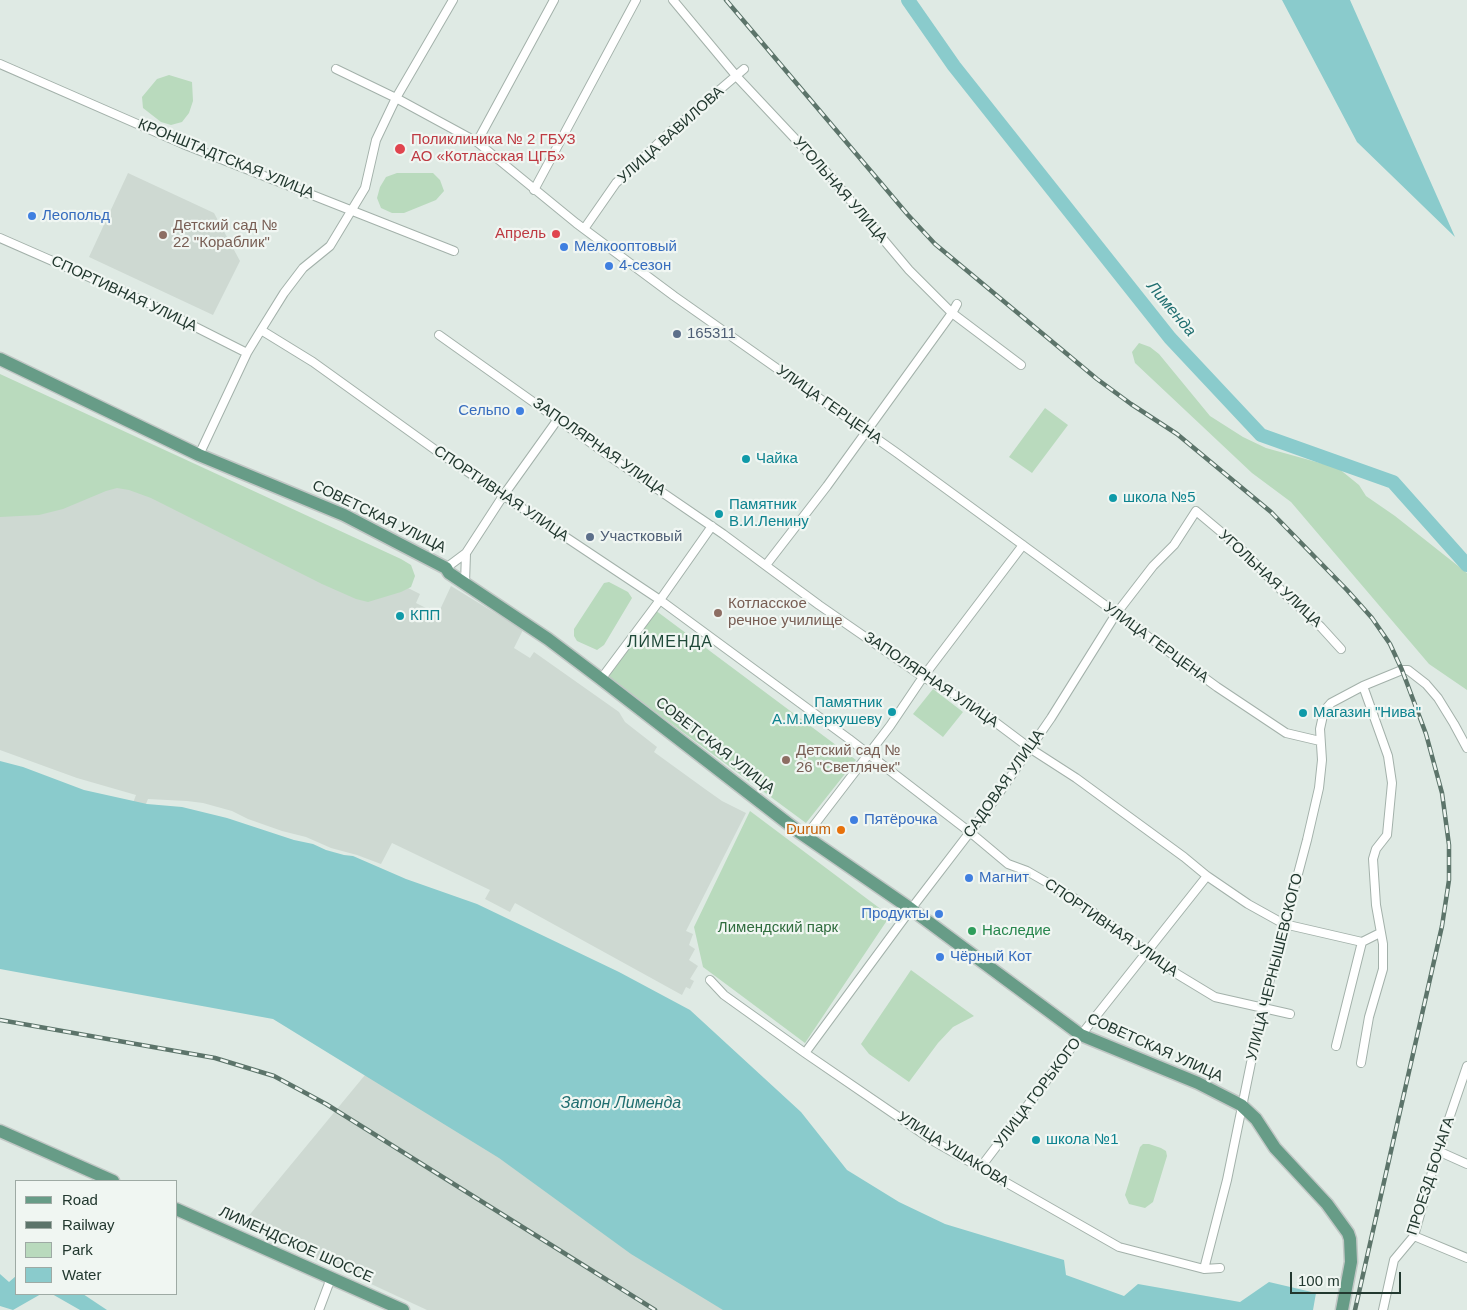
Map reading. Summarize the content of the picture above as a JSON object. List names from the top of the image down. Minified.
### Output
{"streets":{"main road":["СОВЕТСКАЯ УЛИЦА","ЛИМЕНДСКОЕ ШОССЕ"],"street":["УЛИЦА ВАВИЛОВА","КРОНШТАДТСКАЯ УЛИЦА","УГОЛЬНАЯ УЛИЦА","СПОРТИВНАЯ УЛИЦА","УЛИЦА ГЕРЦЕНА","ЗАПОЛЯРНАЯ УЛИЦА","САДОВАЯ УЛИЦА","УЛИЦА ЧЕРНЫШЕВСКОГО","УЛИЦА ГОРЬКОГО","УЛИЦА УШАКОВА","ПРОЕЗД БОЧАГА"]},"crossings":[["УЛИЦА ВАВИЛОВА","УГОЛЬНАЯ УЛИЦА"],["УЛИЦА ВАВИЛОВА","УЛИЦА ГЕРЦЕНА"],["УГОЛЬНАЯ УЛИЦА","САДОВАЯ УЛИЦА"],["СПОРТИВНАЯ УЛИЦА","САДОВАЯ УЛИЦА"],["СПОРТИВНАЯ УЛИЦА","УЛИЦА ЧЕРНЫШЕВСКОГО"],["СПОРТИВНАЯ УЛИЦА","УЛИЦА ГОРЬКОГО"],["УЛИЦА ГЕРЦЕНА","САДОВАЯ УЛИЦА"],["УЛИЦА ГЕРЦЕНА","УЛИЦА ЧЕРНЫШЕВСКОГО"],["ЗАПОЛЯРНАЯ УЛИЦА","САДОВАЯ УЛИЦА"],["ЗАПОЛЯРНАЯ УЛИЦА","УЛИЦА ЧЕРНЫШЕВСКОГО"],["ЗАПОЛЯРНАЯ УЛИЦА","УЛИЦА ГОРЬКОГО"],["СОВЕТСКАЯ УЛИЦА","САДОВАЯ УЛИЦА"],["СОВЕТСКАЯ УЛИЦА","УЛИЦА ЧЕРНЫШЕВСКОГО"],["СОВЕТСКАЯ УЛИЦА","УЛИЦА ГОРЬКОГО"],["САДОВАЯ УЛИЦА","УЛИЦА УШАКОВА"],["УЛИЦА ЧЕРНЫШЕВСКОГО","УЛИЦА УШАКОВА"],["УЛИЦА ГОРЬКОГО","УЛИЦА УШАКОВА"]],"districts":["ЛИ́МЕНДА"],"water":["Лименда","Затон Лименда"],"parks":["Лимендский парк"],"places":["Поликлиника № 2 ГБУЗ АО «Котласская ЦГБ»","Леопольд","Апрель","Детский сад № 22 \"Кораблик\"","Мелкооптовый","4-сезон","165311","Сельпо","Чайка","школа №5","Памятник В.И.Ленину","Участковый","Котласское речное училище","КПП","Памятник А.М.Меркушеву","Магазин \"Нива\"","Детский сад № 26 \"Светлячек\"","Пятёрочка","Durum","Магнит","Продукты","Наследие","Чёрный Кот","школа №1"],"legend":["Road","Railway","Park","Water"],"scale_bar":"100 m"}
